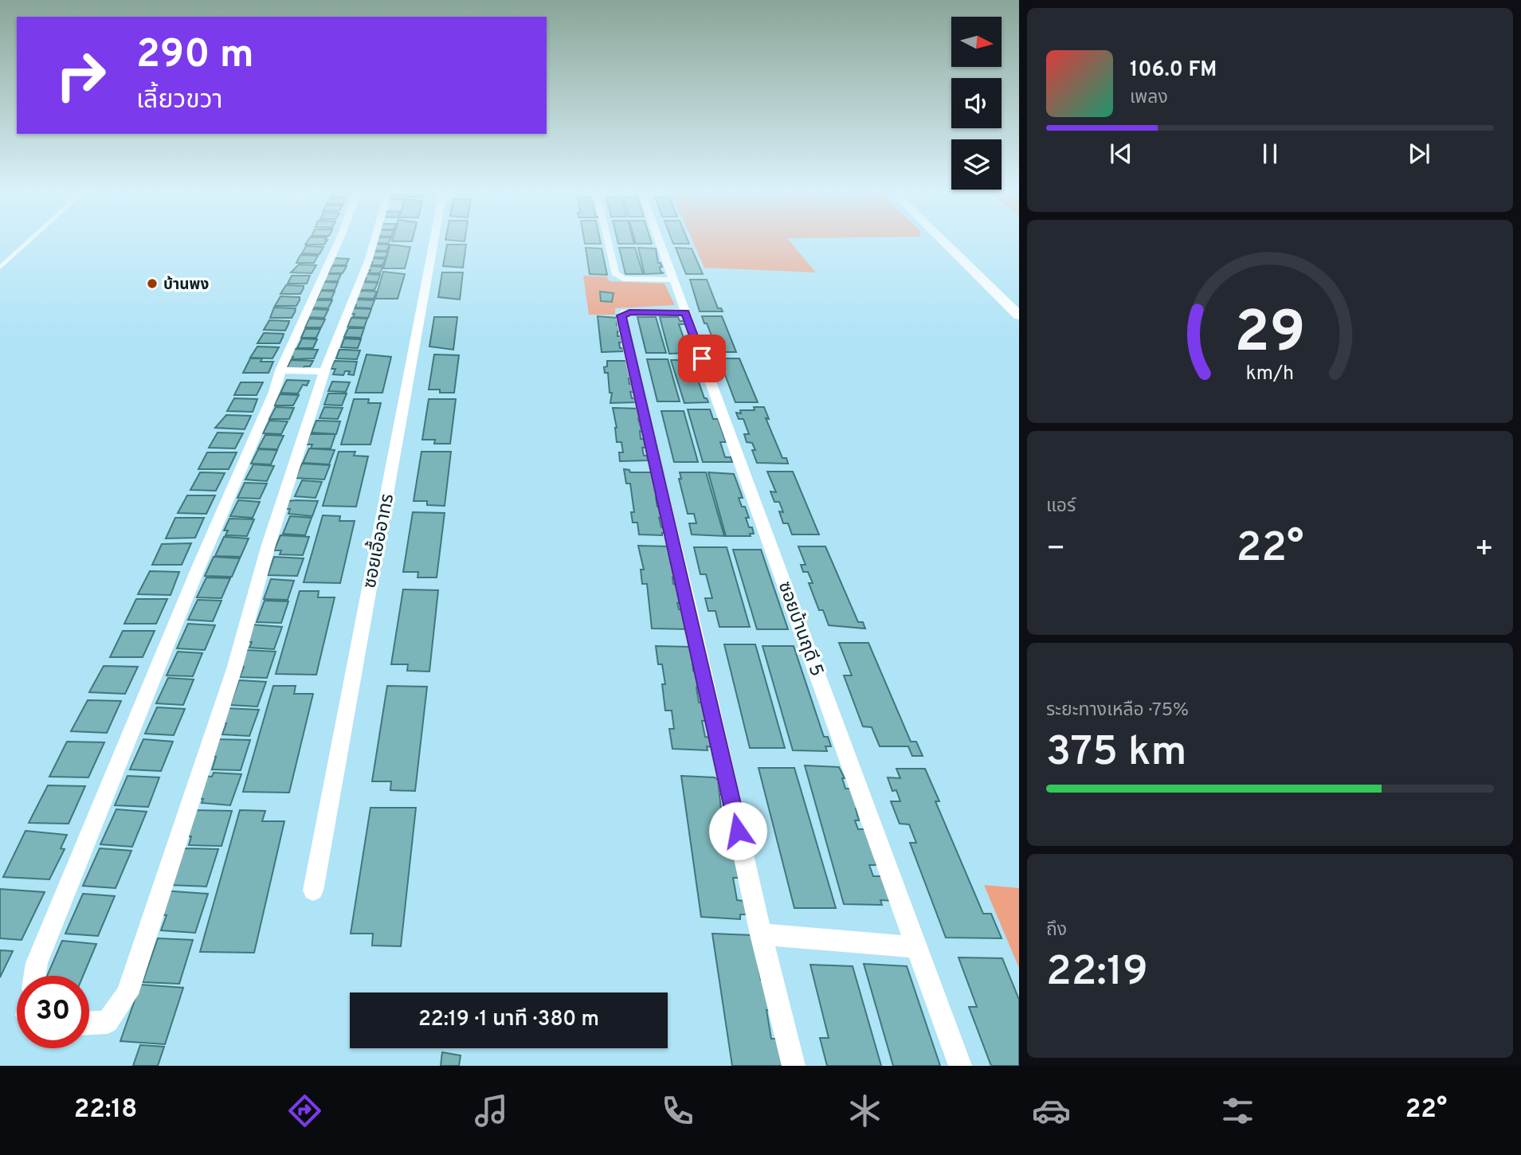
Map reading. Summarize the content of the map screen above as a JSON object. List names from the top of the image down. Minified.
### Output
{"streets":{"street":["ซอยเอื้ออาทร","ซอยบ้านฤดี 5"]},"places":["บ้านพง"],"north":"right","page":{"turn":["290 m","เลี้ยวขวา"],"song":["106.0 FM","เพลง"],"tile":["แอร์",["ระยะทางเหลือ · 75%","375 km"],["ถึง","22:19"]],"heat":["−","22°","+"],"limit":"30","trip":"22:19 · 1 นาที · 380 m","tabs":["22:18","22°"],"gauge":["29","km/h"]}}
